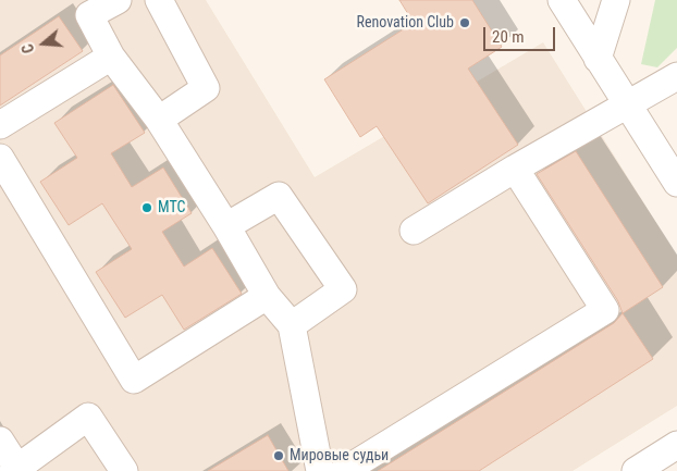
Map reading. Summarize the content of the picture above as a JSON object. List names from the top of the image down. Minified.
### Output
{"places":["Renovation Club","МТС","Мировые судьи"],"scale_bar":"20 m","north":"left"}
